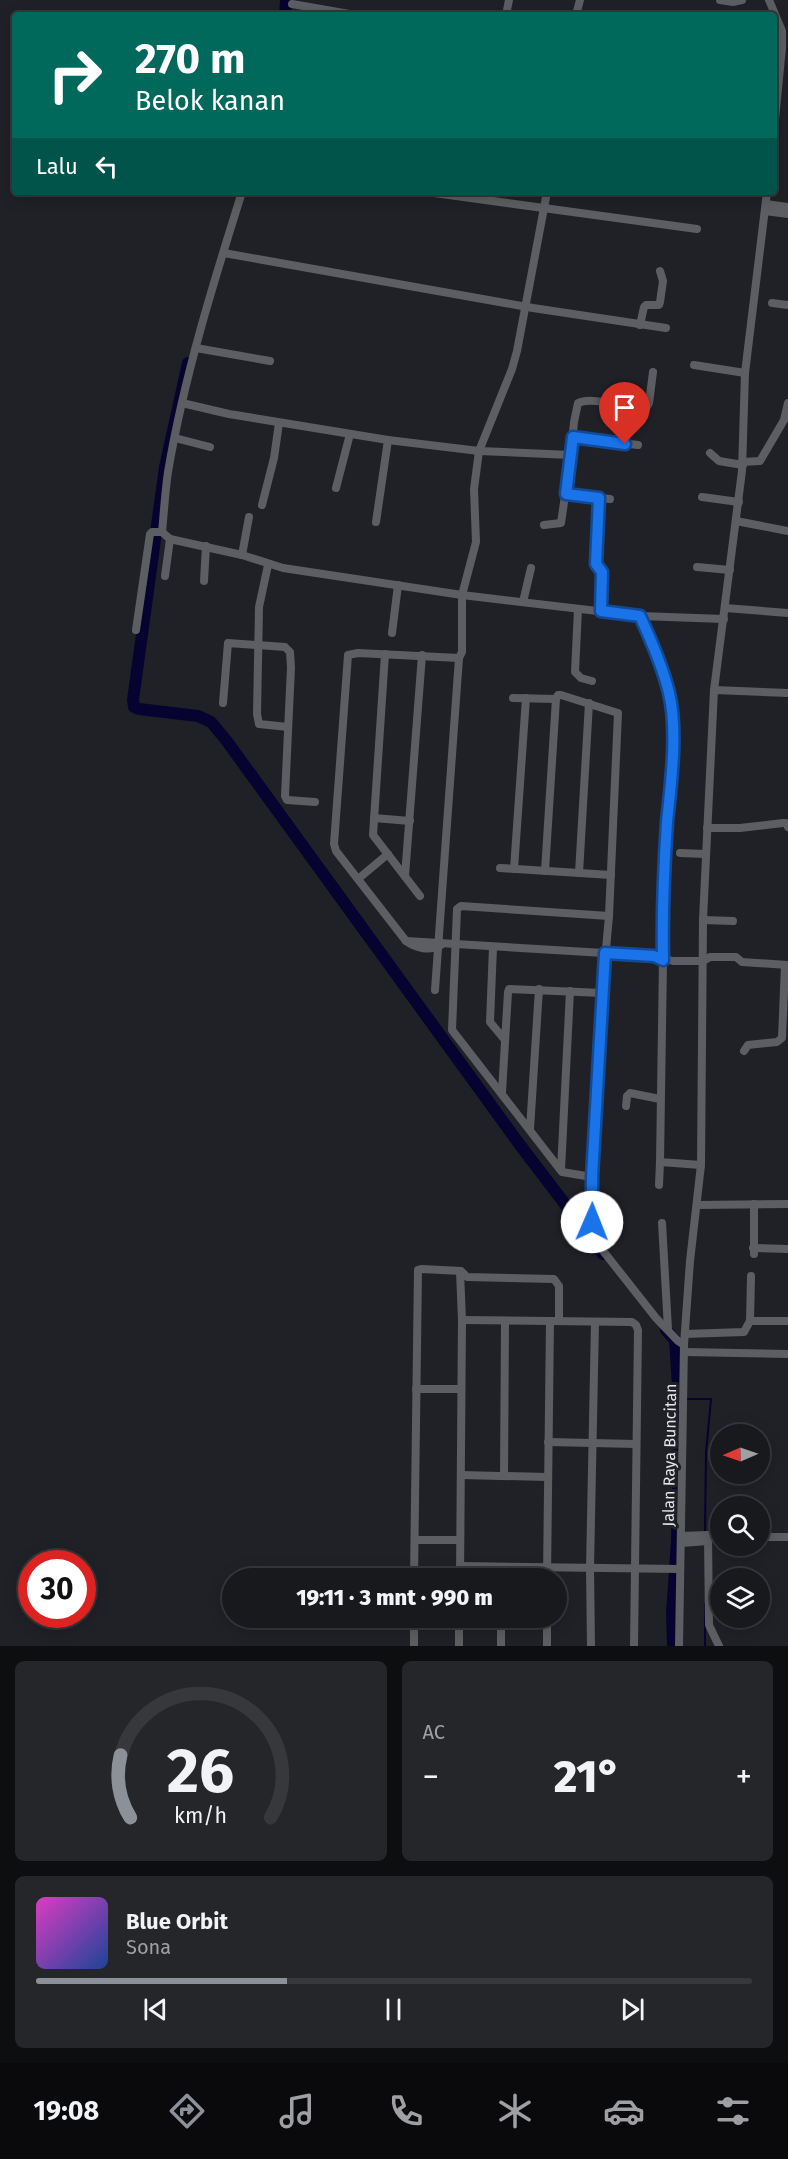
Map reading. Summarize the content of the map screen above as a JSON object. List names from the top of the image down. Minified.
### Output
{"streets":{"street":["Jalan Raya Buncitan"]},"north":"left","page":{"turn":["270 m","Belok kanan"],"then":"Lalu","limit":"30","trip":"19:11 · 3 mnt · 990 m","tile":"AC","heat":["−","21°","+"],"song":["Blue Orbit","Sona"],"tabs":"19:08","gauge":["26","km/h"]}}
